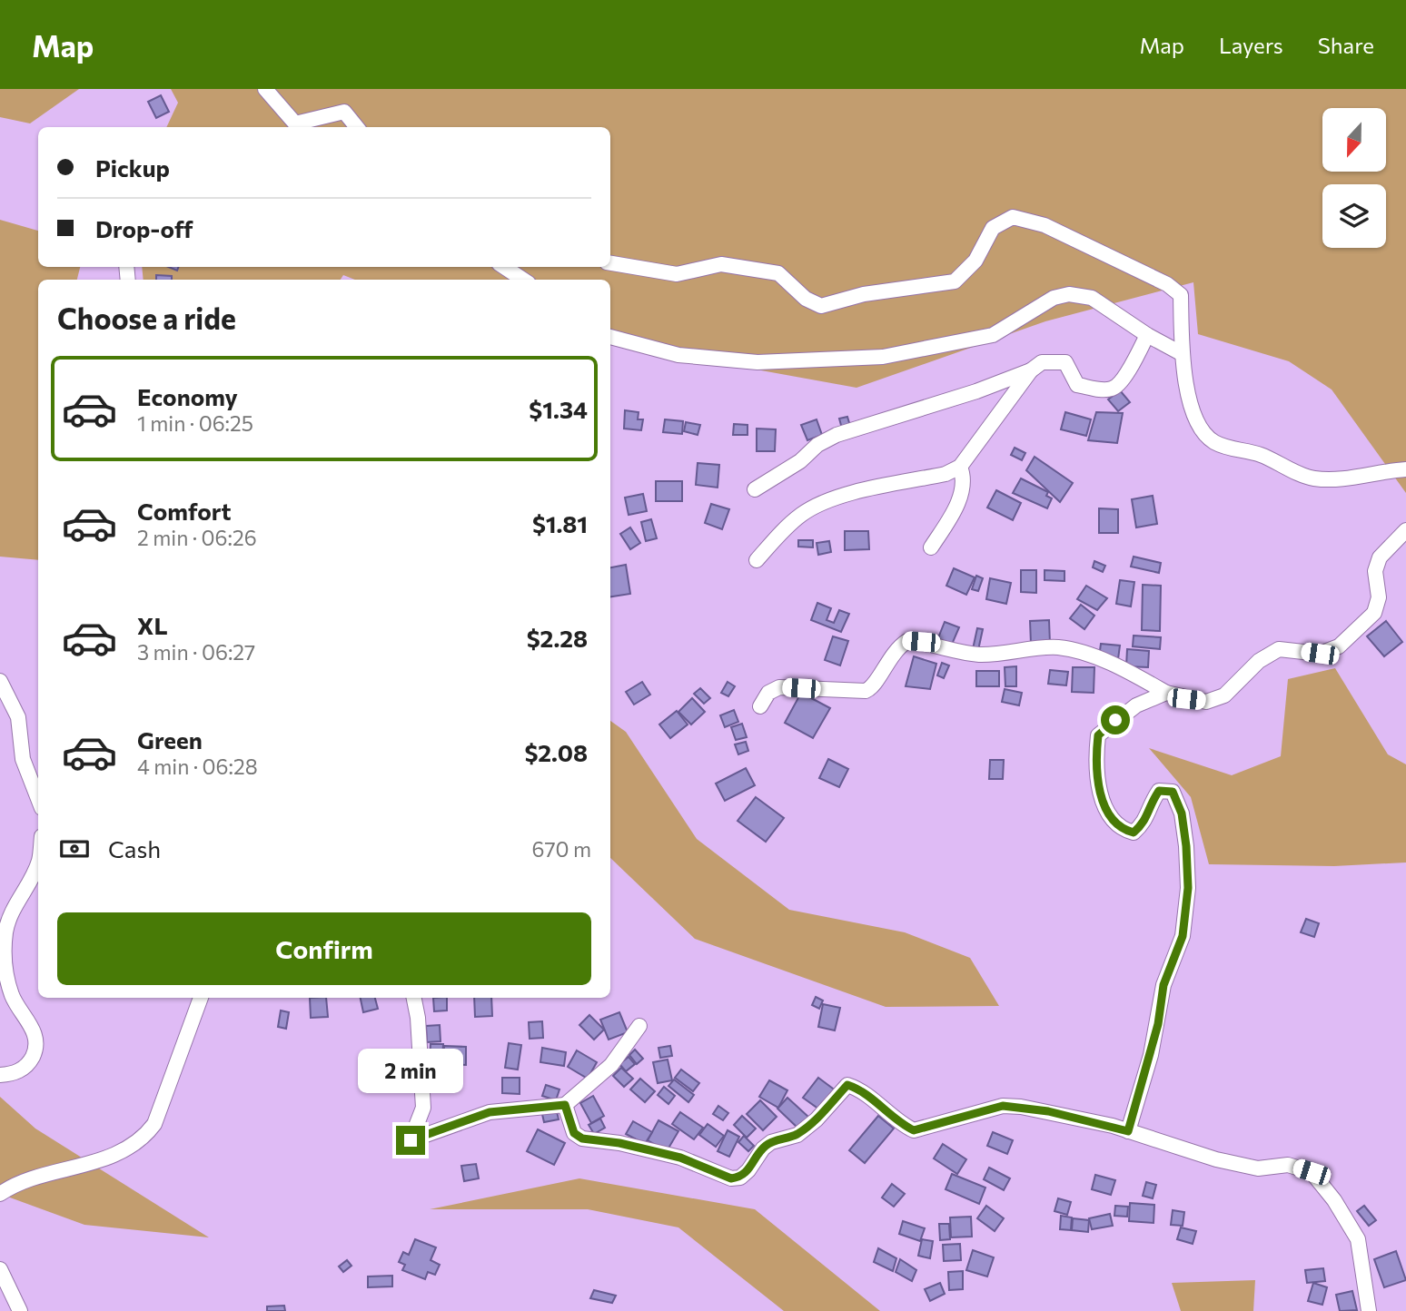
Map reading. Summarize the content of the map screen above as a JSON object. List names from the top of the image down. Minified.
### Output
{"north":"bottom","page":{"header":"Map","nav":["Map","Layers","Share"],"banner":["Pickup","Drop-off"],"heading":"Choose a ride","list":[{"name":"Economy","note":"1 min · 06:25","value":"$1.34"},{"name":"Comfort","note":"2 min · 06:26","value":"$1.81"},{"name":"XL","note":"3 min · 06:27","value":"$2.28"},{"name":"Green","note":"4 min · 06:28","value":"$2.08"}],"pay":["Cash","670 m"],"buttons":"Confirm","bubble":"2 min"}}
